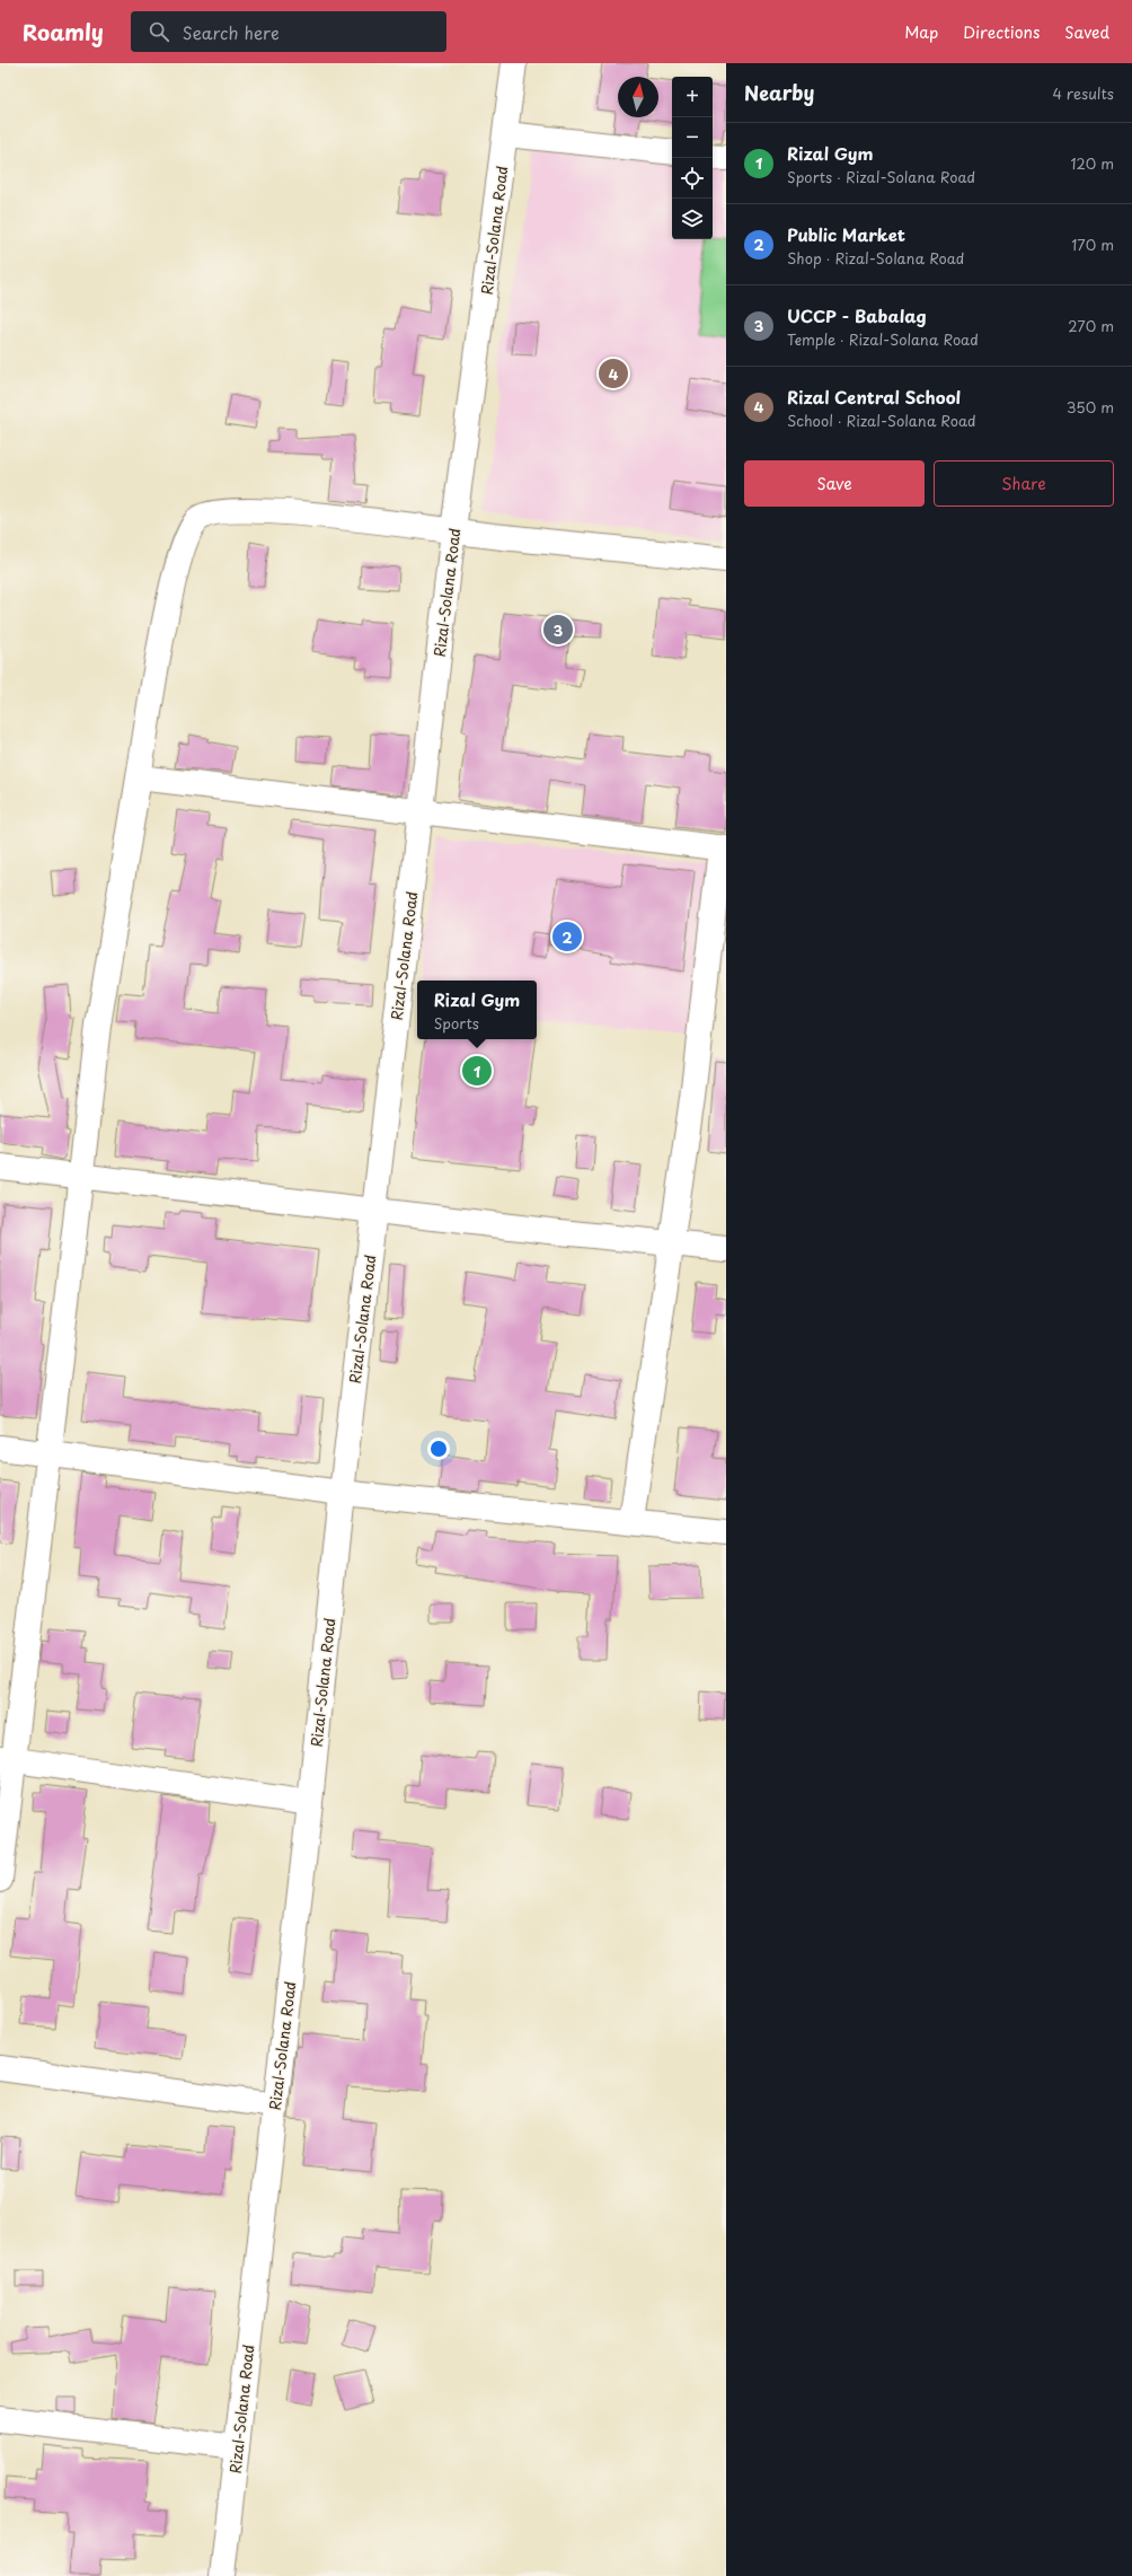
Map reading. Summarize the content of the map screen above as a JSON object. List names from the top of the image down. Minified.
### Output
{"streets":{"street":["Rizal-Solana Road"]},"north":"top","page":{"header":"Roamly","search":"Search here","nav":["Map","Directions","Saved"],"heading":["Nearby","4 results"],"map_buttons":["+","−"],"list":[{"mark":"1","name":"Rizal Gym","note":"Sports · Rizal-Solana Road","value":"120 m"},{"mark":"2","name":"Public Market","note":"Shop · Rizal-Solana Road","value":"170 m"},{"mark":"3","name":"UCCP - Babalag","note":"Temple · Rizal-Solana Road","value":"270 m"},{"mark":"4","name":"Rizal Central School","note":"School · Rizal-Solana Road","value":"350 m"}],"pins":["4","3","2","1"],"buttons":["Save","Share"],"popup":["Rizal Gym","Sports"]}}
